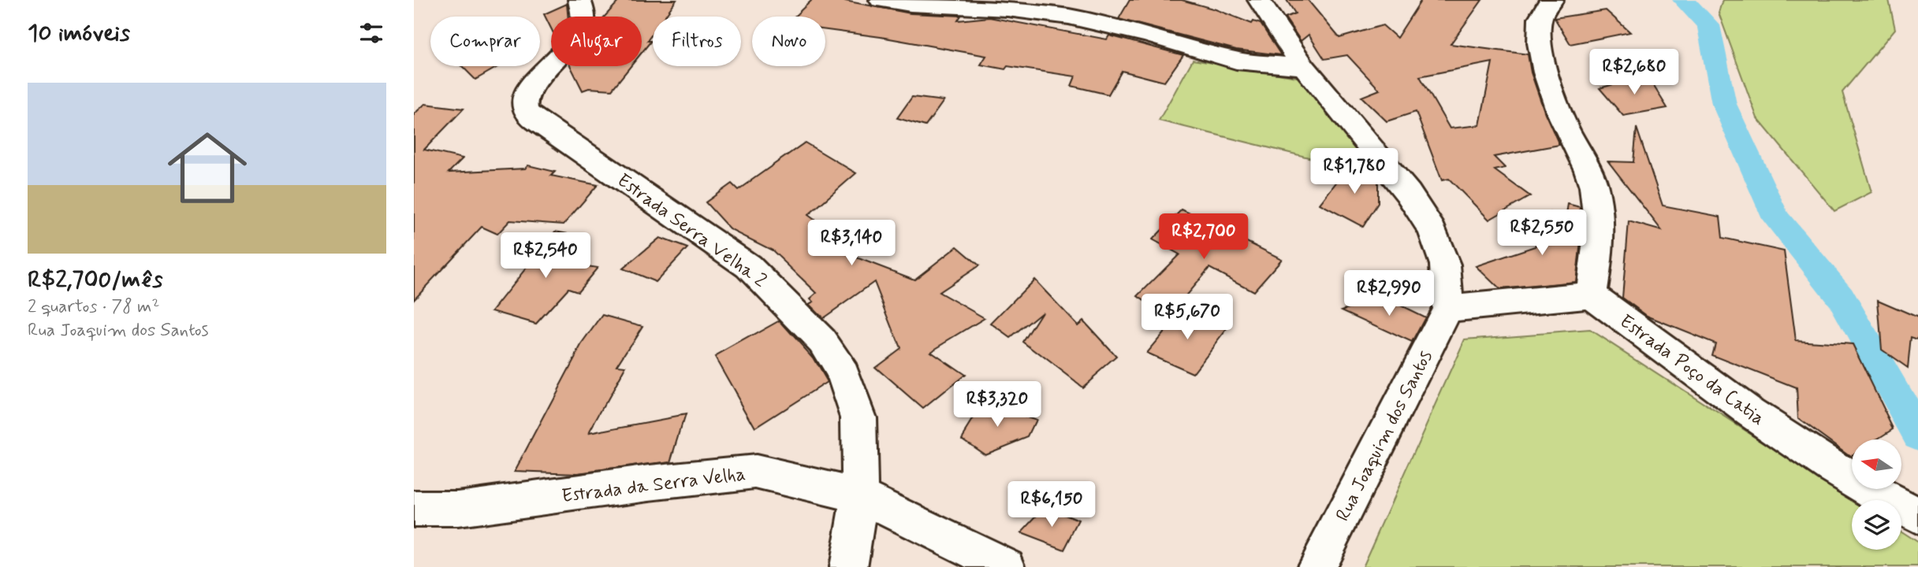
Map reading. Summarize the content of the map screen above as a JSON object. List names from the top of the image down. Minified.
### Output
{"streets":{"street":["Estrada Serra Velha 2","Estrada Poço da Catia","Rua Joaquim dos Santos","Estrada da Serra Velha"]},"crossings":[["Estrada Serra Velha 2","Estrada da Serra Velha"]],"north":"left","page":{"heading":"10 imóveis","chip":["Comprar","Alugar","Filtros","Novo"],"price":["R$2,680","R$1,780","R$2,550","R$2,700","R$3,140","R$2,540","R$2,990","R$5,670","R$3,320","R$6,150"],"list":[{"name":"R$2,700/mês","note":"2 quartos · 78 m² · Rua Joaquim dos Santos"}]}}
